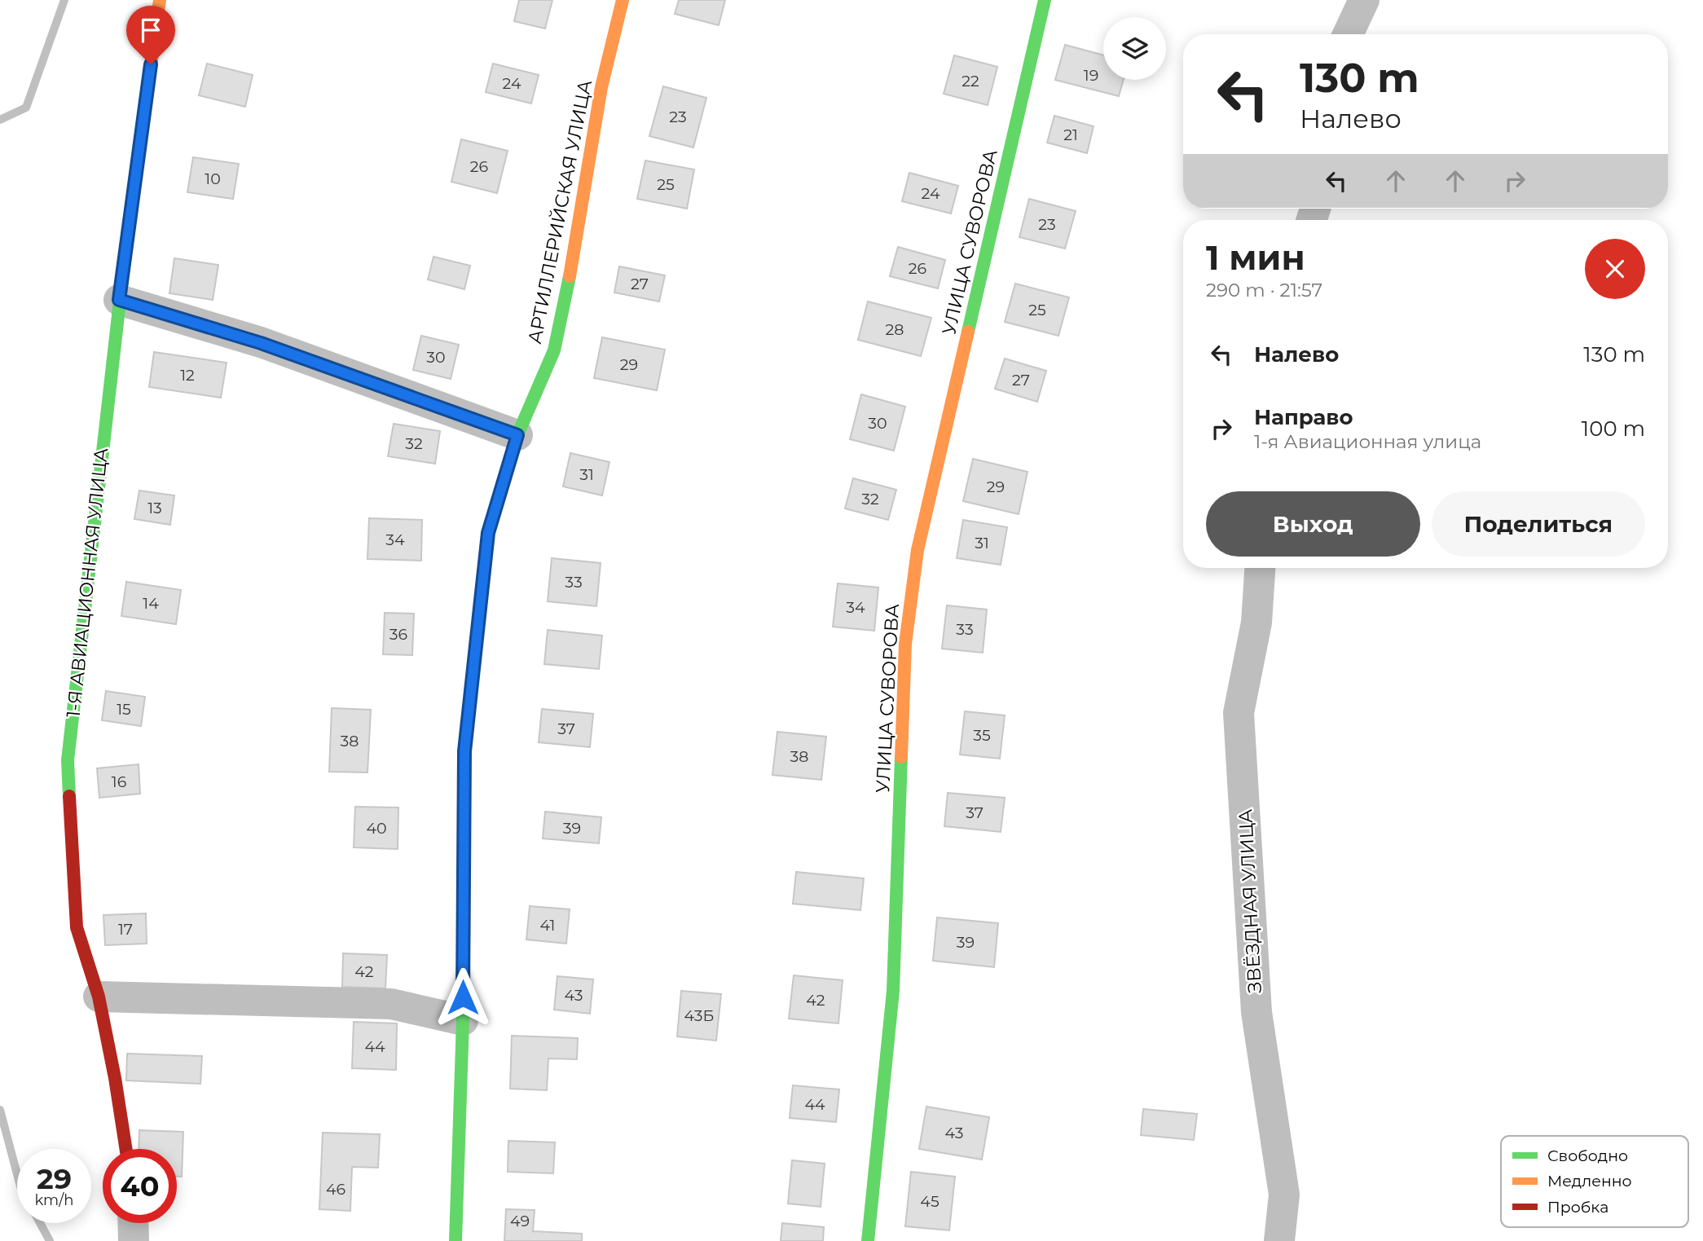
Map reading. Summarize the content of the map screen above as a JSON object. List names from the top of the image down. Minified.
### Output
{"streets":{"street":["АРТИЛЛЕРИЙСКАЯ УЛИЦА","УЛИЦА СУВОРОВА","1-Я АВИАЦИОННАЯ УЛИЦА","ЗВЁЗДНАЯ УЛИЦА"]},"house_numbers":["19","22","24","23","21","26","10","25","24","23","26","27","25","28","30","29","12","27","30","32","31","29","32","13","34","31","33","14","34","33","36","15","37","35","38","38","16","37","40","39","41","17","39","42","43","42","43Б","44","44","43","46","45","49"],"legend":["Свободно","Медленно","Пробка"],"page":{"turn":["130 m","Налево"],"heading":["1 мин","290 m · 21:57"],"list":[{"name":"Налево","value":"130 m"},{"name":"Направо","note":"1-я Авиационная улица","value":"100 m"}],"buttons":["Выход","Поделиться"],"speed":"29 km/h","limit":"40"}}
